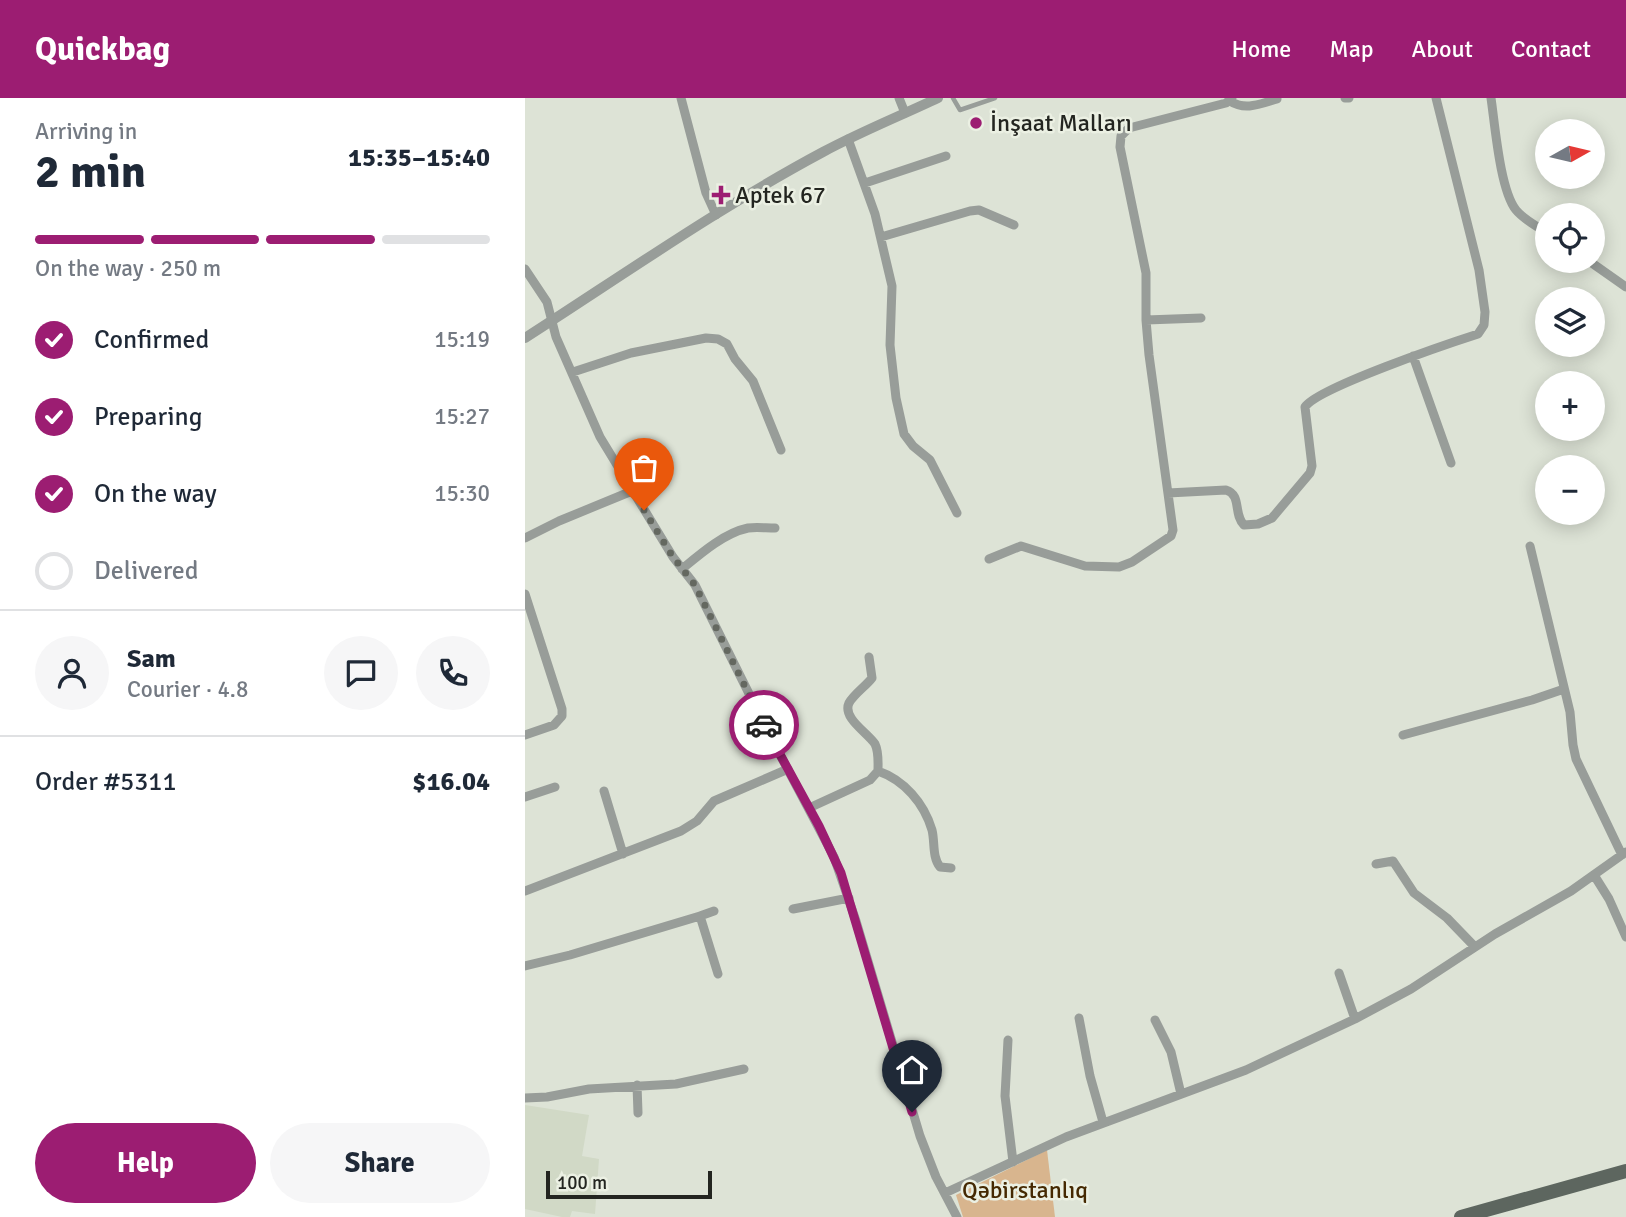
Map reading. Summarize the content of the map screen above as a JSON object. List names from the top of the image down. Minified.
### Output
{"parks":["Qəbirstanlıq"],"places":{"other":["İnşaat Malları"],"health":["Aptek 67"]},"scale_bar":"100 m","north":"right","page":{"header":"Quickbag","nav":["Home","Map","About","Contact"],"heading":["2 min","Arriving in","15:35–15:40"],"panel":["Sam","Courier · 4.8","Order #5311","$16.04"],"map_buttons":["+","−"],"bar":"On the way · 250 m","list":[["Confirmed","15:19"],["Preparing","15:27"],["On the way","15:30"],"Delivered"],"buttons":["Help","Share"],"scale":"100 m"}}
